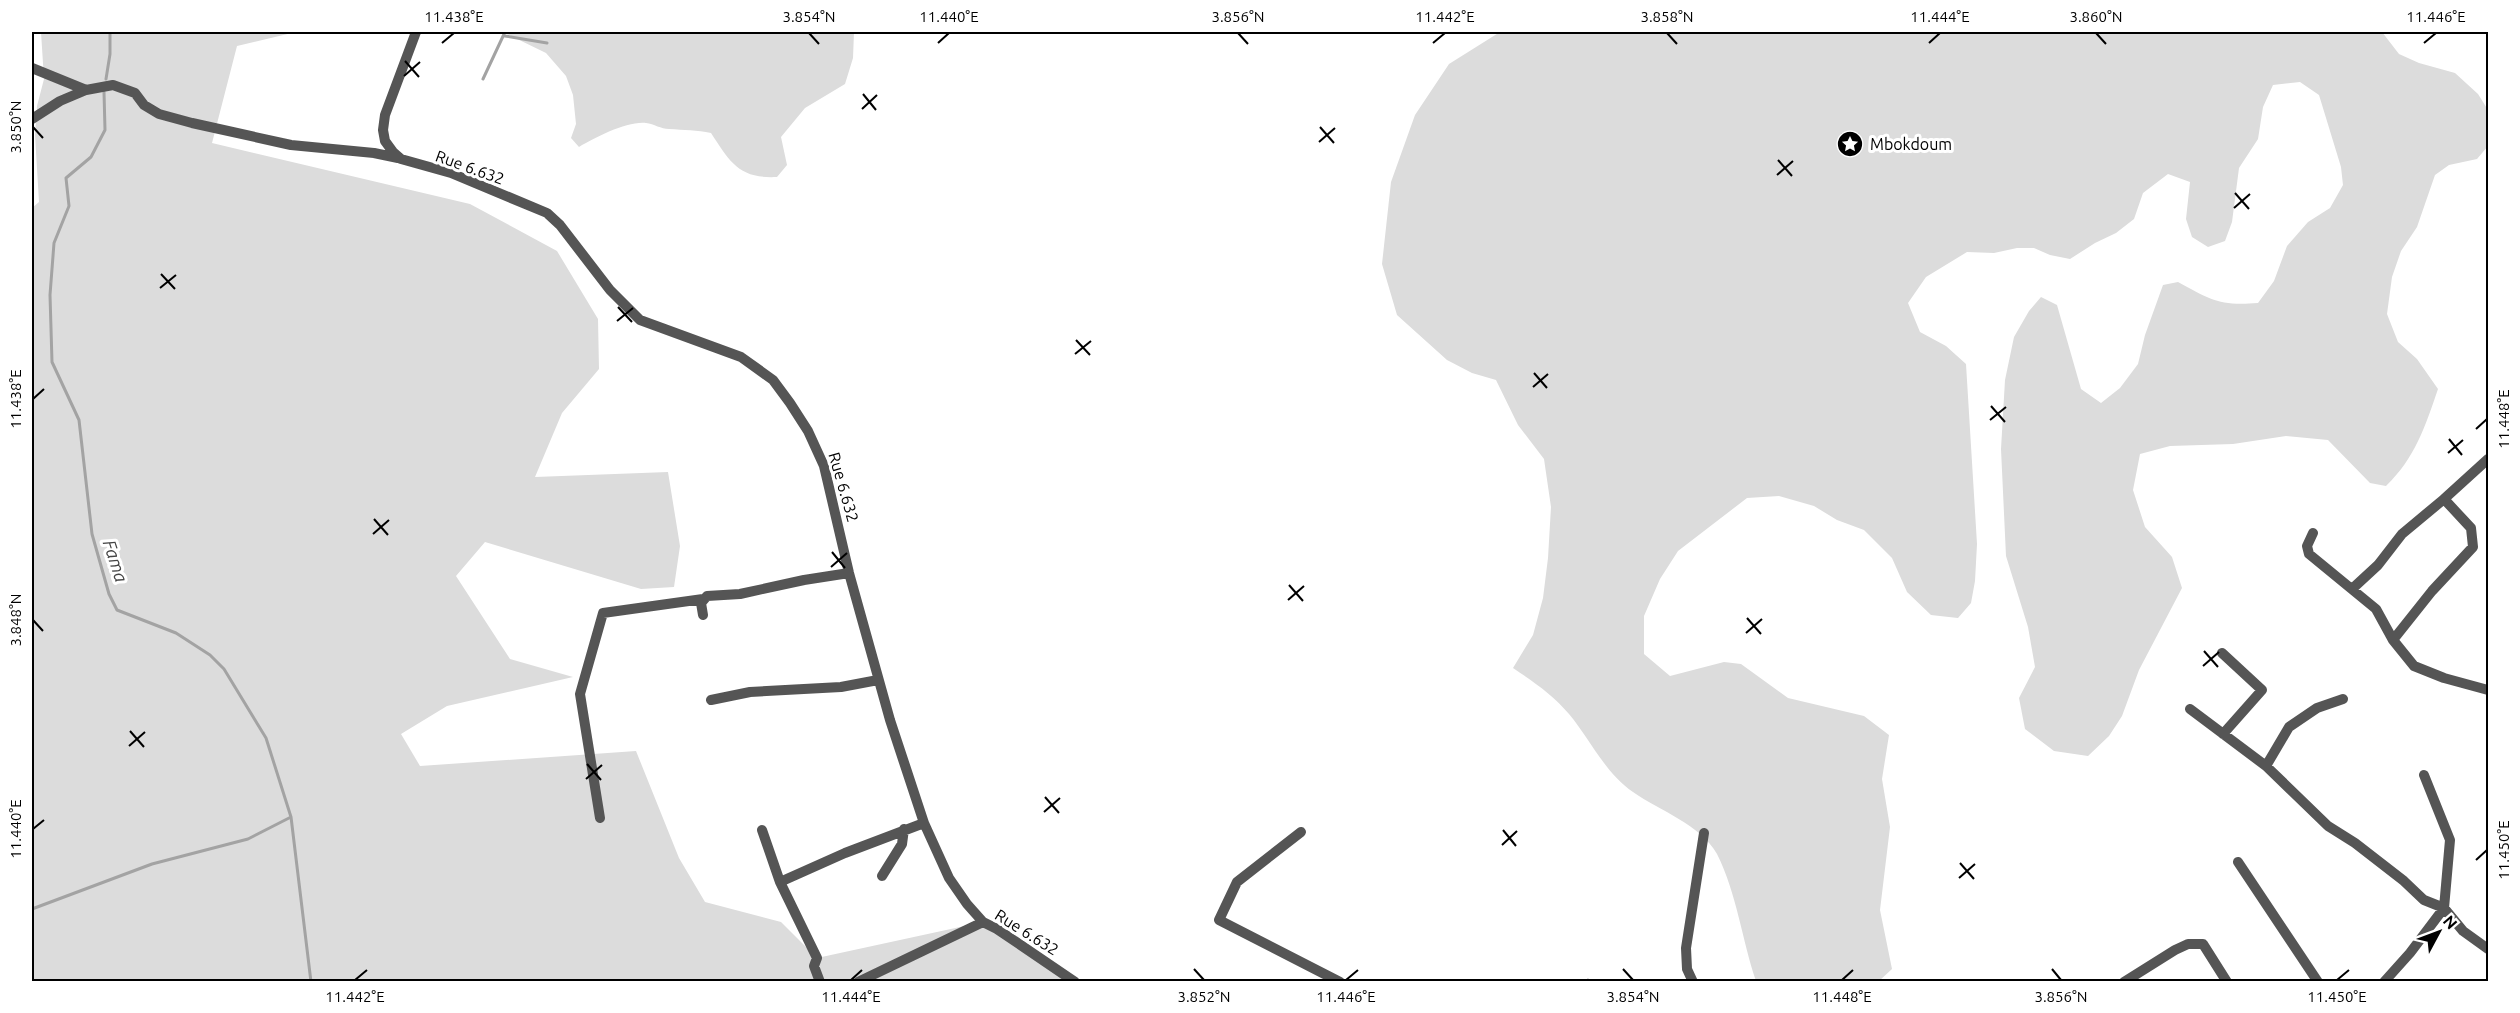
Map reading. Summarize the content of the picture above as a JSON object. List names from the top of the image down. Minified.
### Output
{"streets":{"street":["Rue 6.632"]},"water":["Fama"],"places":{"place":["Mbokdoum"]},"north":"top right","coordinates":["11.438°E","3.854°N","11.440°E","3.856°N","11.442°E","3.858°N","11.444°E","3.860°N","11.446°E","3.850°N","11.448°E","3.848°N","11.450°E","3.852°N"]}
